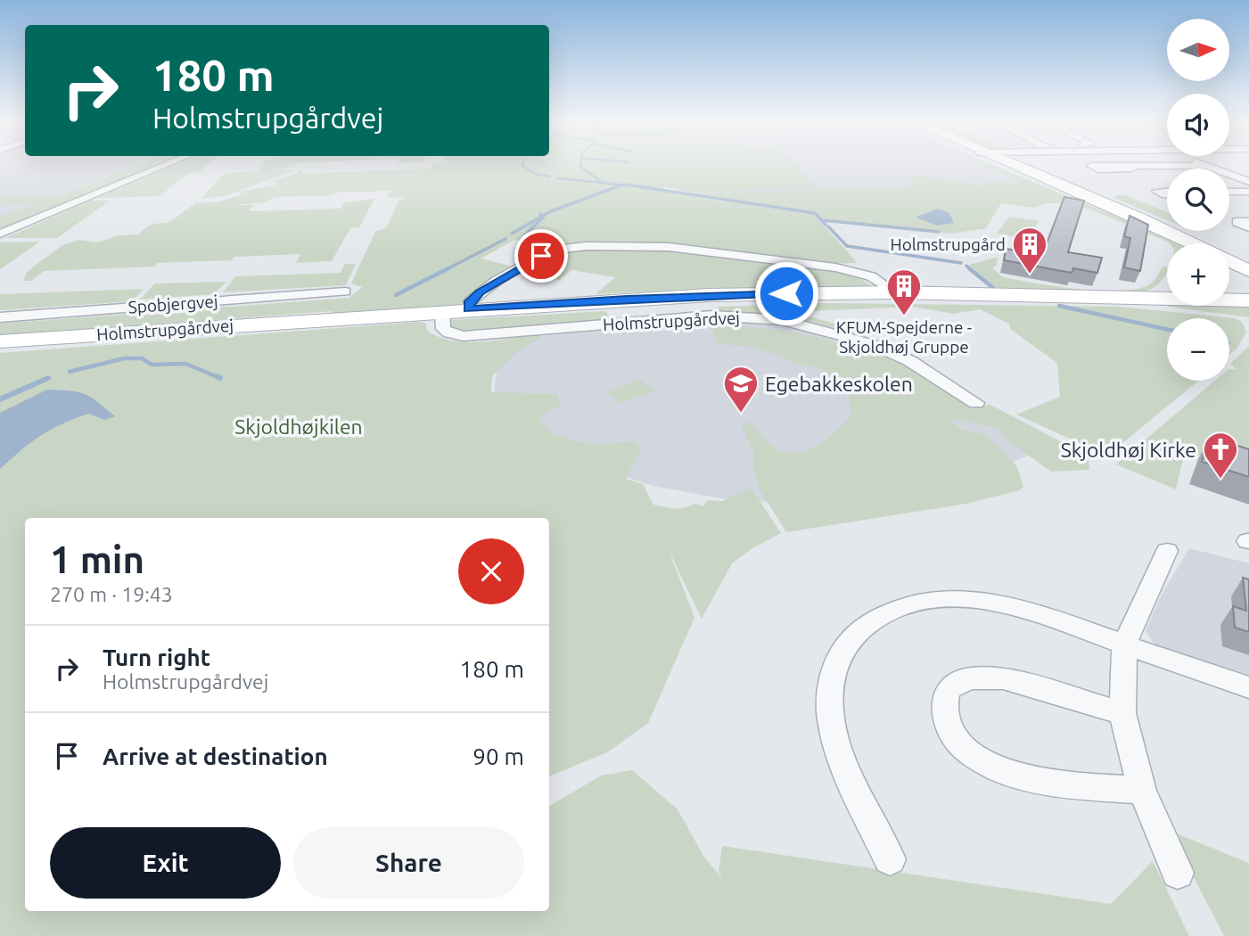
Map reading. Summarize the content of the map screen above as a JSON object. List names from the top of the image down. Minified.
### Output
{"streets":{"street":["Spobjergvej","Holmstrupgårdvej"]},"parks":["Skjoldhøjkilen"],"places":{"building":["Holmstrupgård","KFUM-Spejderne - Skjoldhøj Gruppe"],"school or university":["Egebakkeskolen"],"church":["Skjoldhøj Kirke"]},"north":"right","page":{"map_buttons":["+","−"],"turn":["180 m","Holmstrupgårdvej"],"heading":["1 min","270 m · 19:43"],"list":[{"name":"Turn right","note":"Holmstrupgårdvej","value":"180 m"},{"name":"Arrive at destination","value":"90 m"}],"buttons":["Exit","Share"]}}
